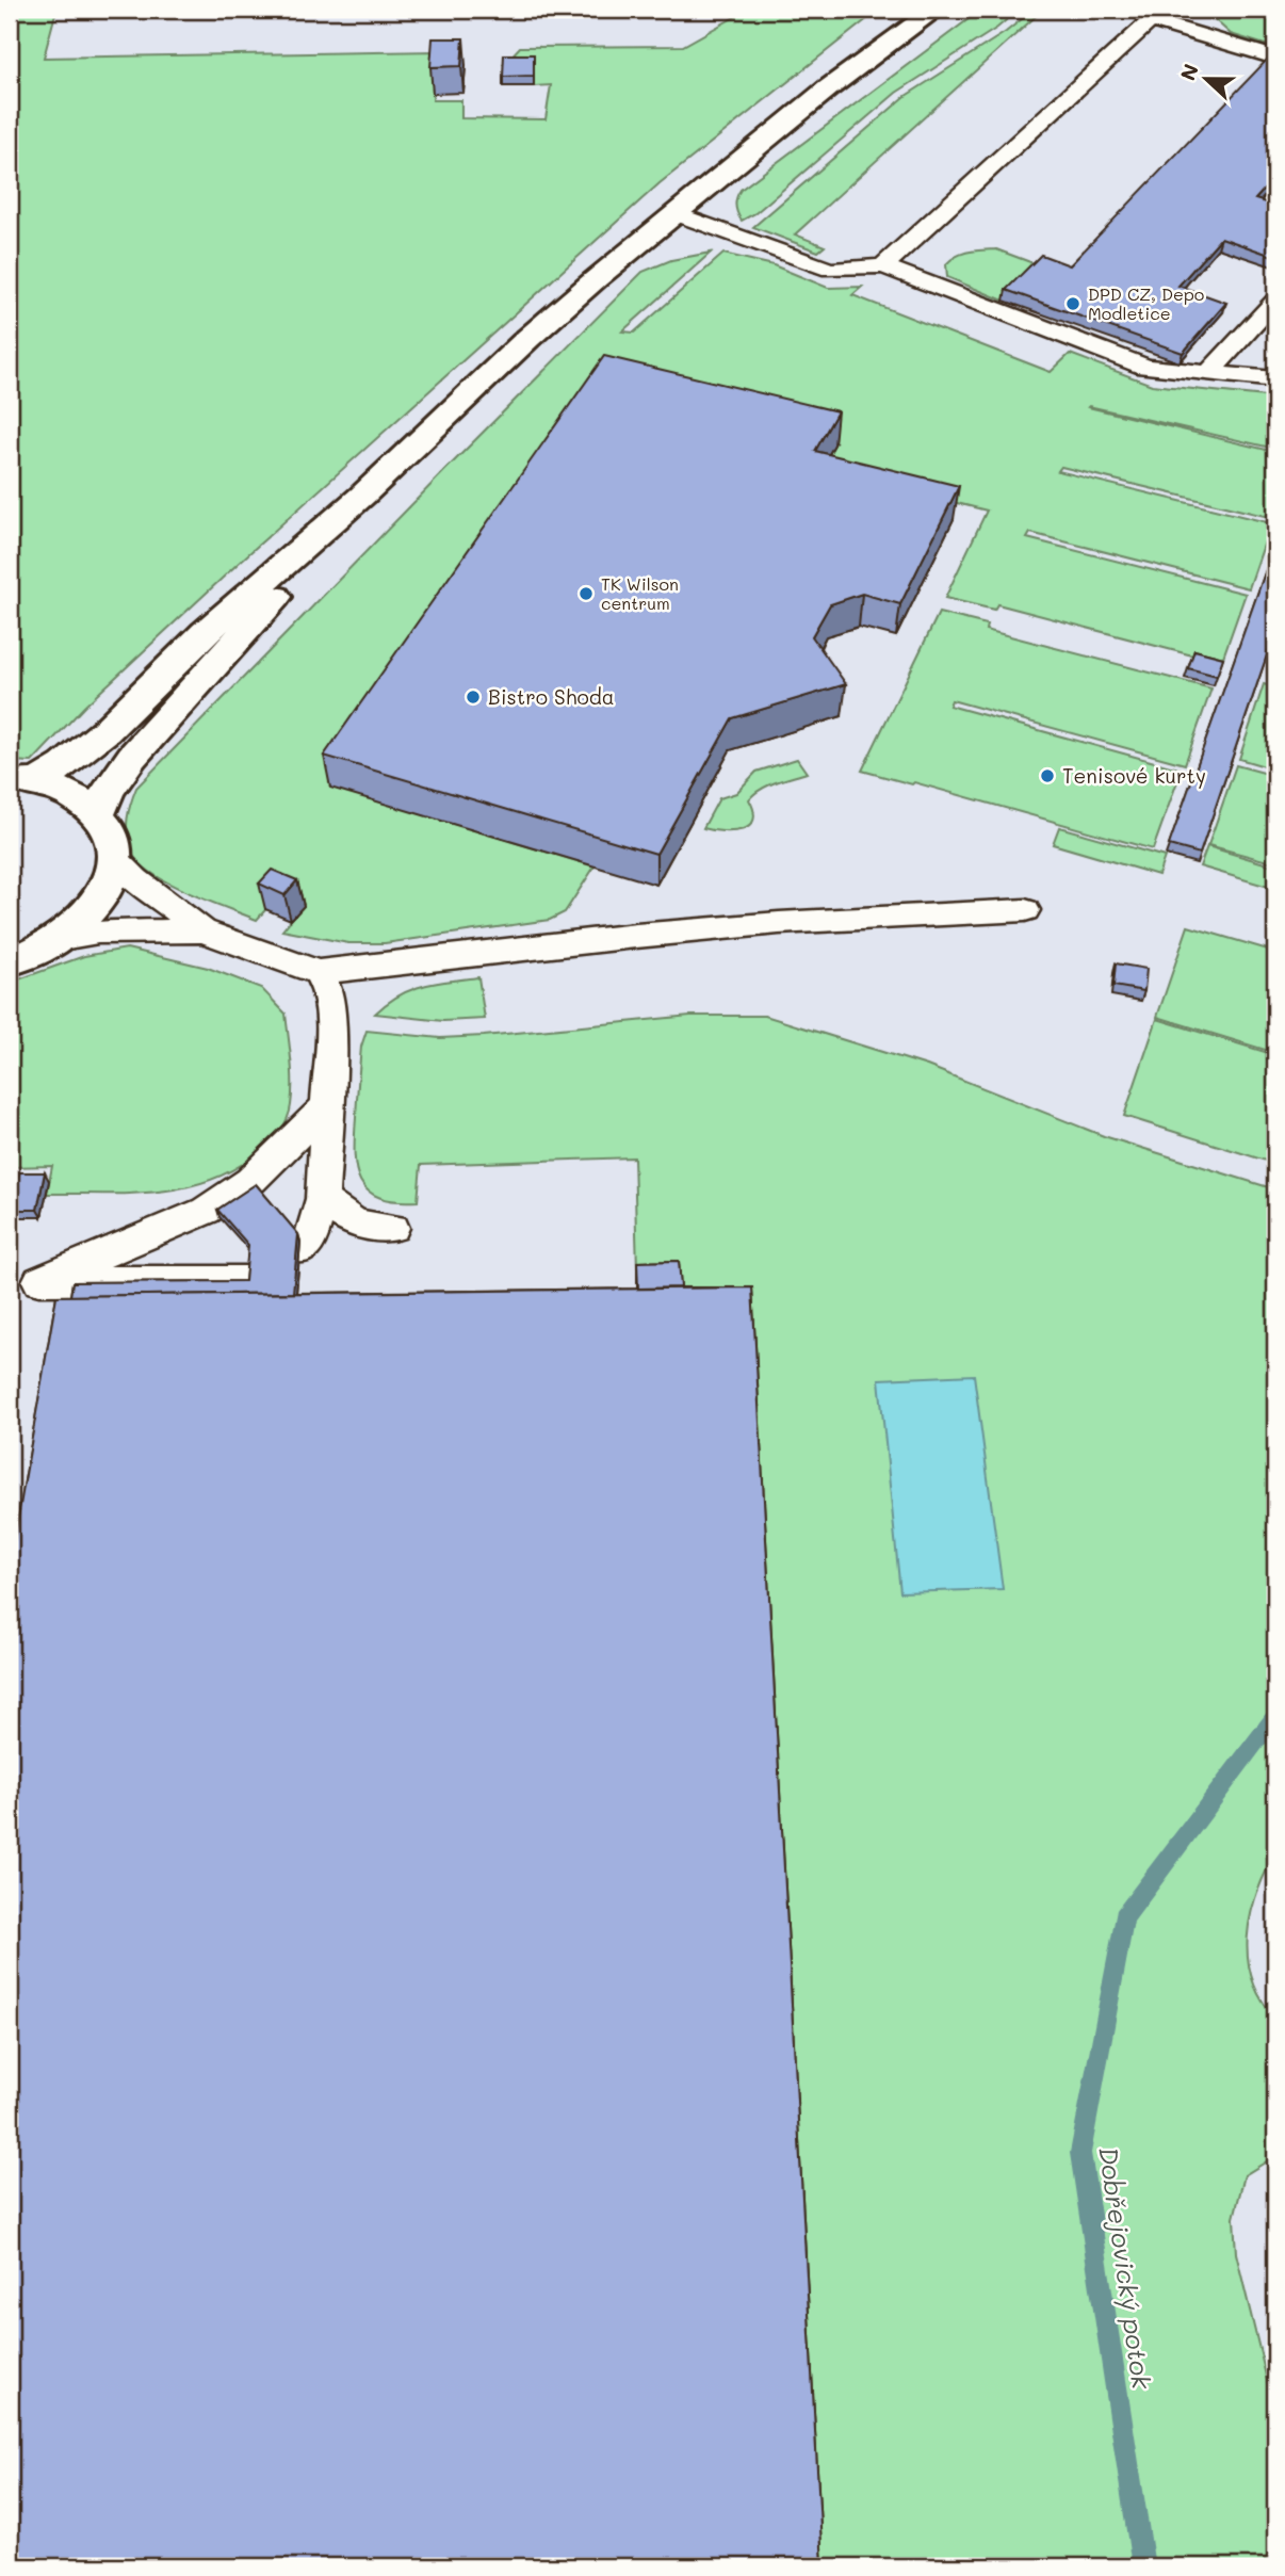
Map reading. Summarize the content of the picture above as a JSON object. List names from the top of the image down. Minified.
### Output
{"water":["Dobřejovický potok"],"places":["DPD CZ, Depo Modletice","TK Wilson centrum","Bistro Shoda","Tenisové kurty"],"north":"left"}
